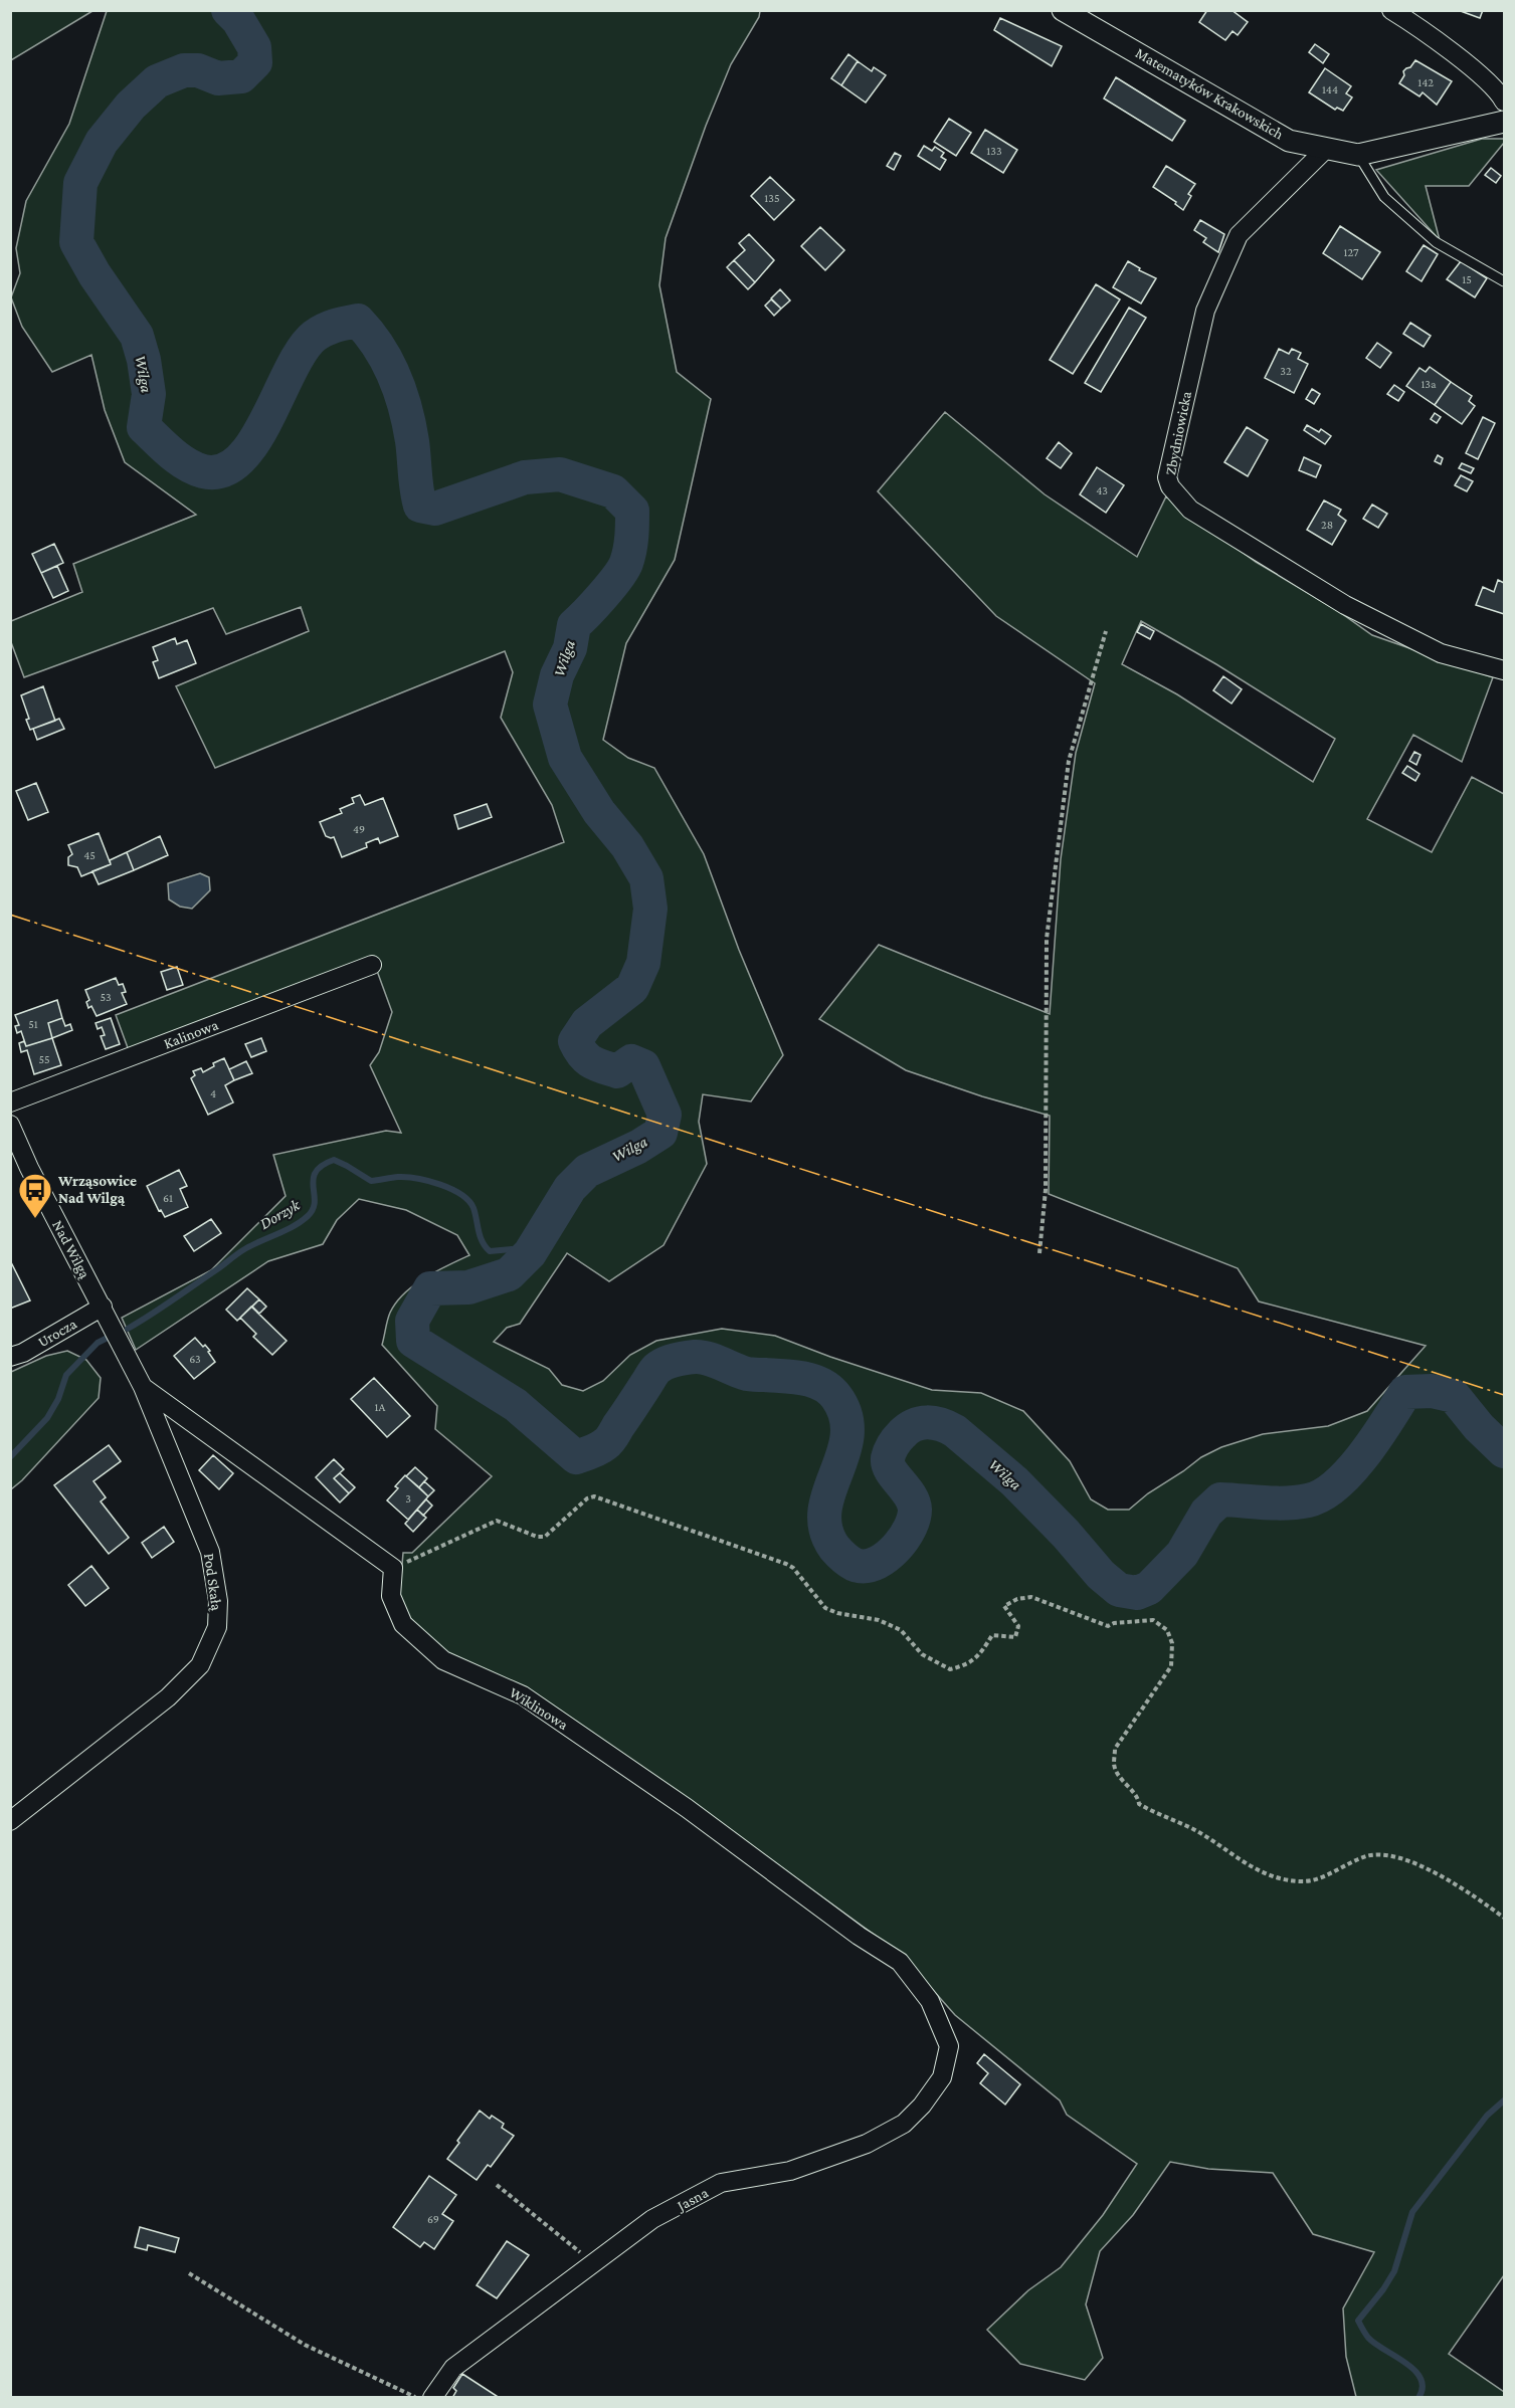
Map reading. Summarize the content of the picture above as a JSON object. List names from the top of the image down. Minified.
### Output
{"streets":{"street":["Matematyków Krakowskich","Zbydniowicka","Kalinowa","Nad Wilgą","Urocza","Pod Skałą","Wiklinowa","Jasna"]},"crossings":[["Matematyków Krakowskich","Zbydniowicka"],["Nad Wilgą","Urocza"],["Nad Wilgą","Pod Skałą"],["Urocza","Pod Skałą"],["Wiklinowa","Jasna"]],"water":["Wilga","Dorzyk"],"places":{"bus stop":["Wrząsowice Nad Wilgą"]},"house_numbers":["142","144","133","135","127","15","32","13a","43","28","49","45","53","51","55","4","61","63","1A","3","69"]}
